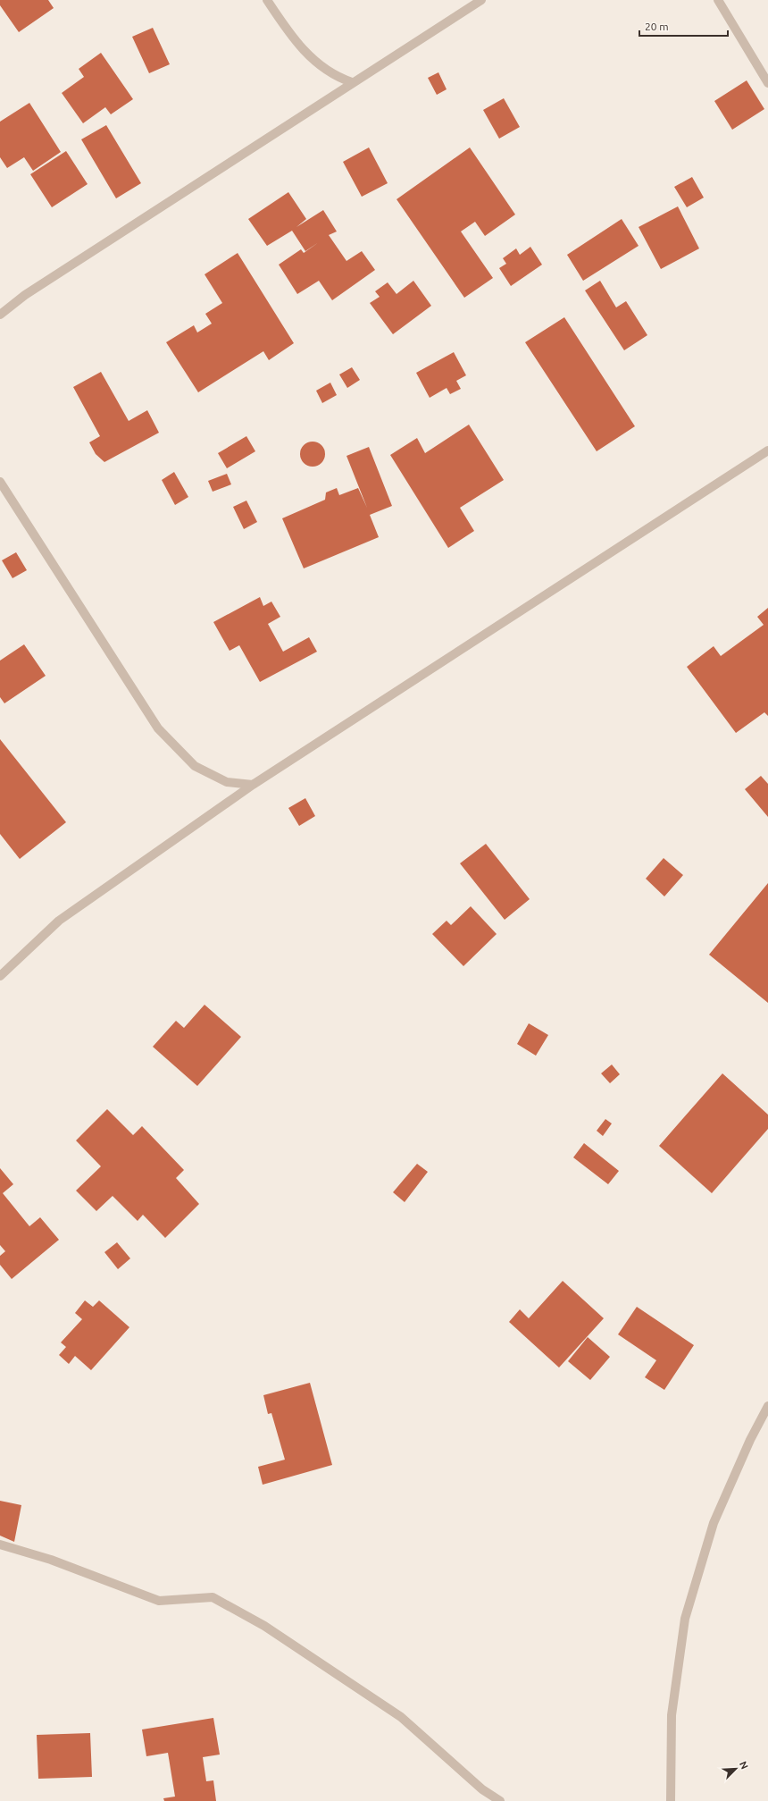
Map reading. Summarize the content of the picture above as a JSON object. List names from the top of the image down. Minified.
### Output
{"scale_bar":"20 m","north":"top right"}
